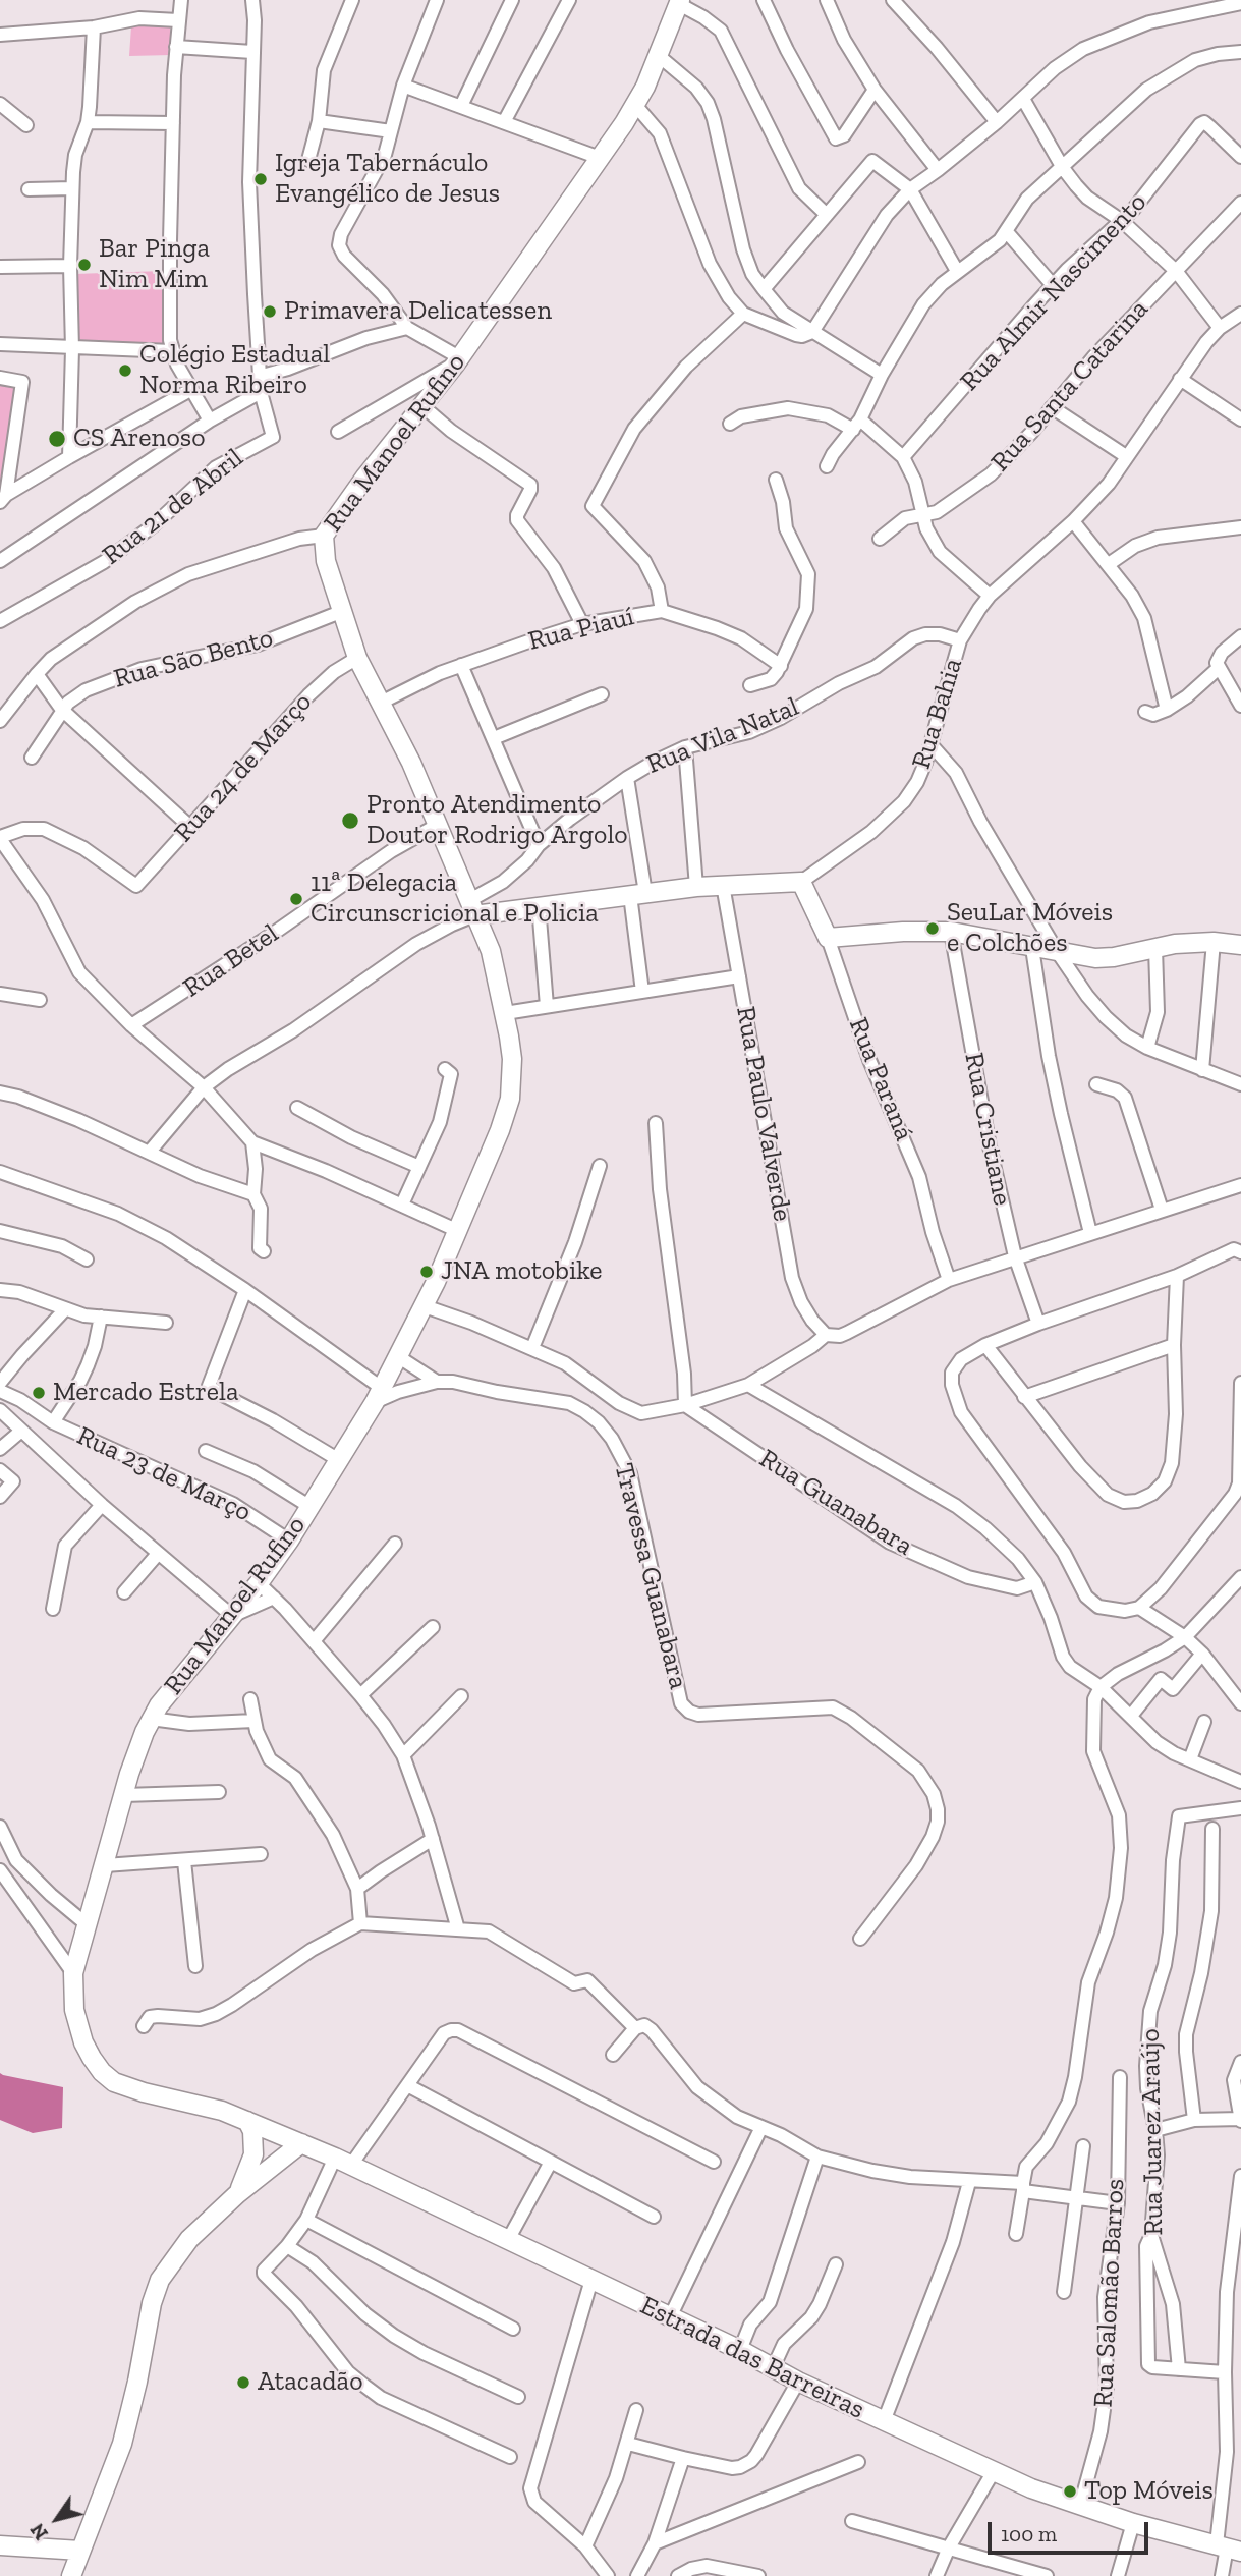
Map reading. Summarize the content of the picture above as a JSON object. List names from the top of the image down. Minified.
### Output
{"streets":{"main road":["Rua Manoel Rufino","Rua Paraná","Estrada das Barreiras"],"street":["Rua Almir Nascimento","Rua Santa Catarina","Rua 21 de Abril","Rua Piauí","Rua São Bento","Rua Bahia","Rua Vila Natal","Rua 24 de Março","Rua Betel","Rua Paulo Valverde","Rua Cristiane","Rua 23 de Março","Rua Guanabara","Travessa Guanabara","Rua Juarez Araújo","Rua Salomão Barros"]},"crossings":[["Rua Manoel Rufino","Rua Piauí"],["Rua Manoel Rufino","Rua São Bento"],["Rua Manoel Rufino","Rua Vila Natal"],["Rua Manoel Rufino","Rua 24 de Março"],["Rua Manoel Rufino","Rua Betel"],["Rua Manoel Rufino","Rua 23 de Março"],["Rua Manoel Rufino","Travessa Guanabara"],["Rua Manoel Rufino","Estrada das Barreiras"],["Rua Bahia","Rua Vila Natal"],["Rua Bahia","Rua Paraná"],["Rua Salomão Barros","Estrada das Barreiras"]],"places":["Igreja Tabernáculo Evangélico de Jesus","Bar Pinga Nim Mim","Primavera Delicatessen","Colégio Estadual Norma Ribeiro","CS Arenoso","Pronto Atendimento Doutor Rodrigo Argolo","11ª Delegacia Circunscricional e Policia","SeuLar Móveis e Colchões","JNA motobike","Mercado Estrela","Atacadão","Top Móveis"],"scale_bar":"100 m","north":"bottom left"}
